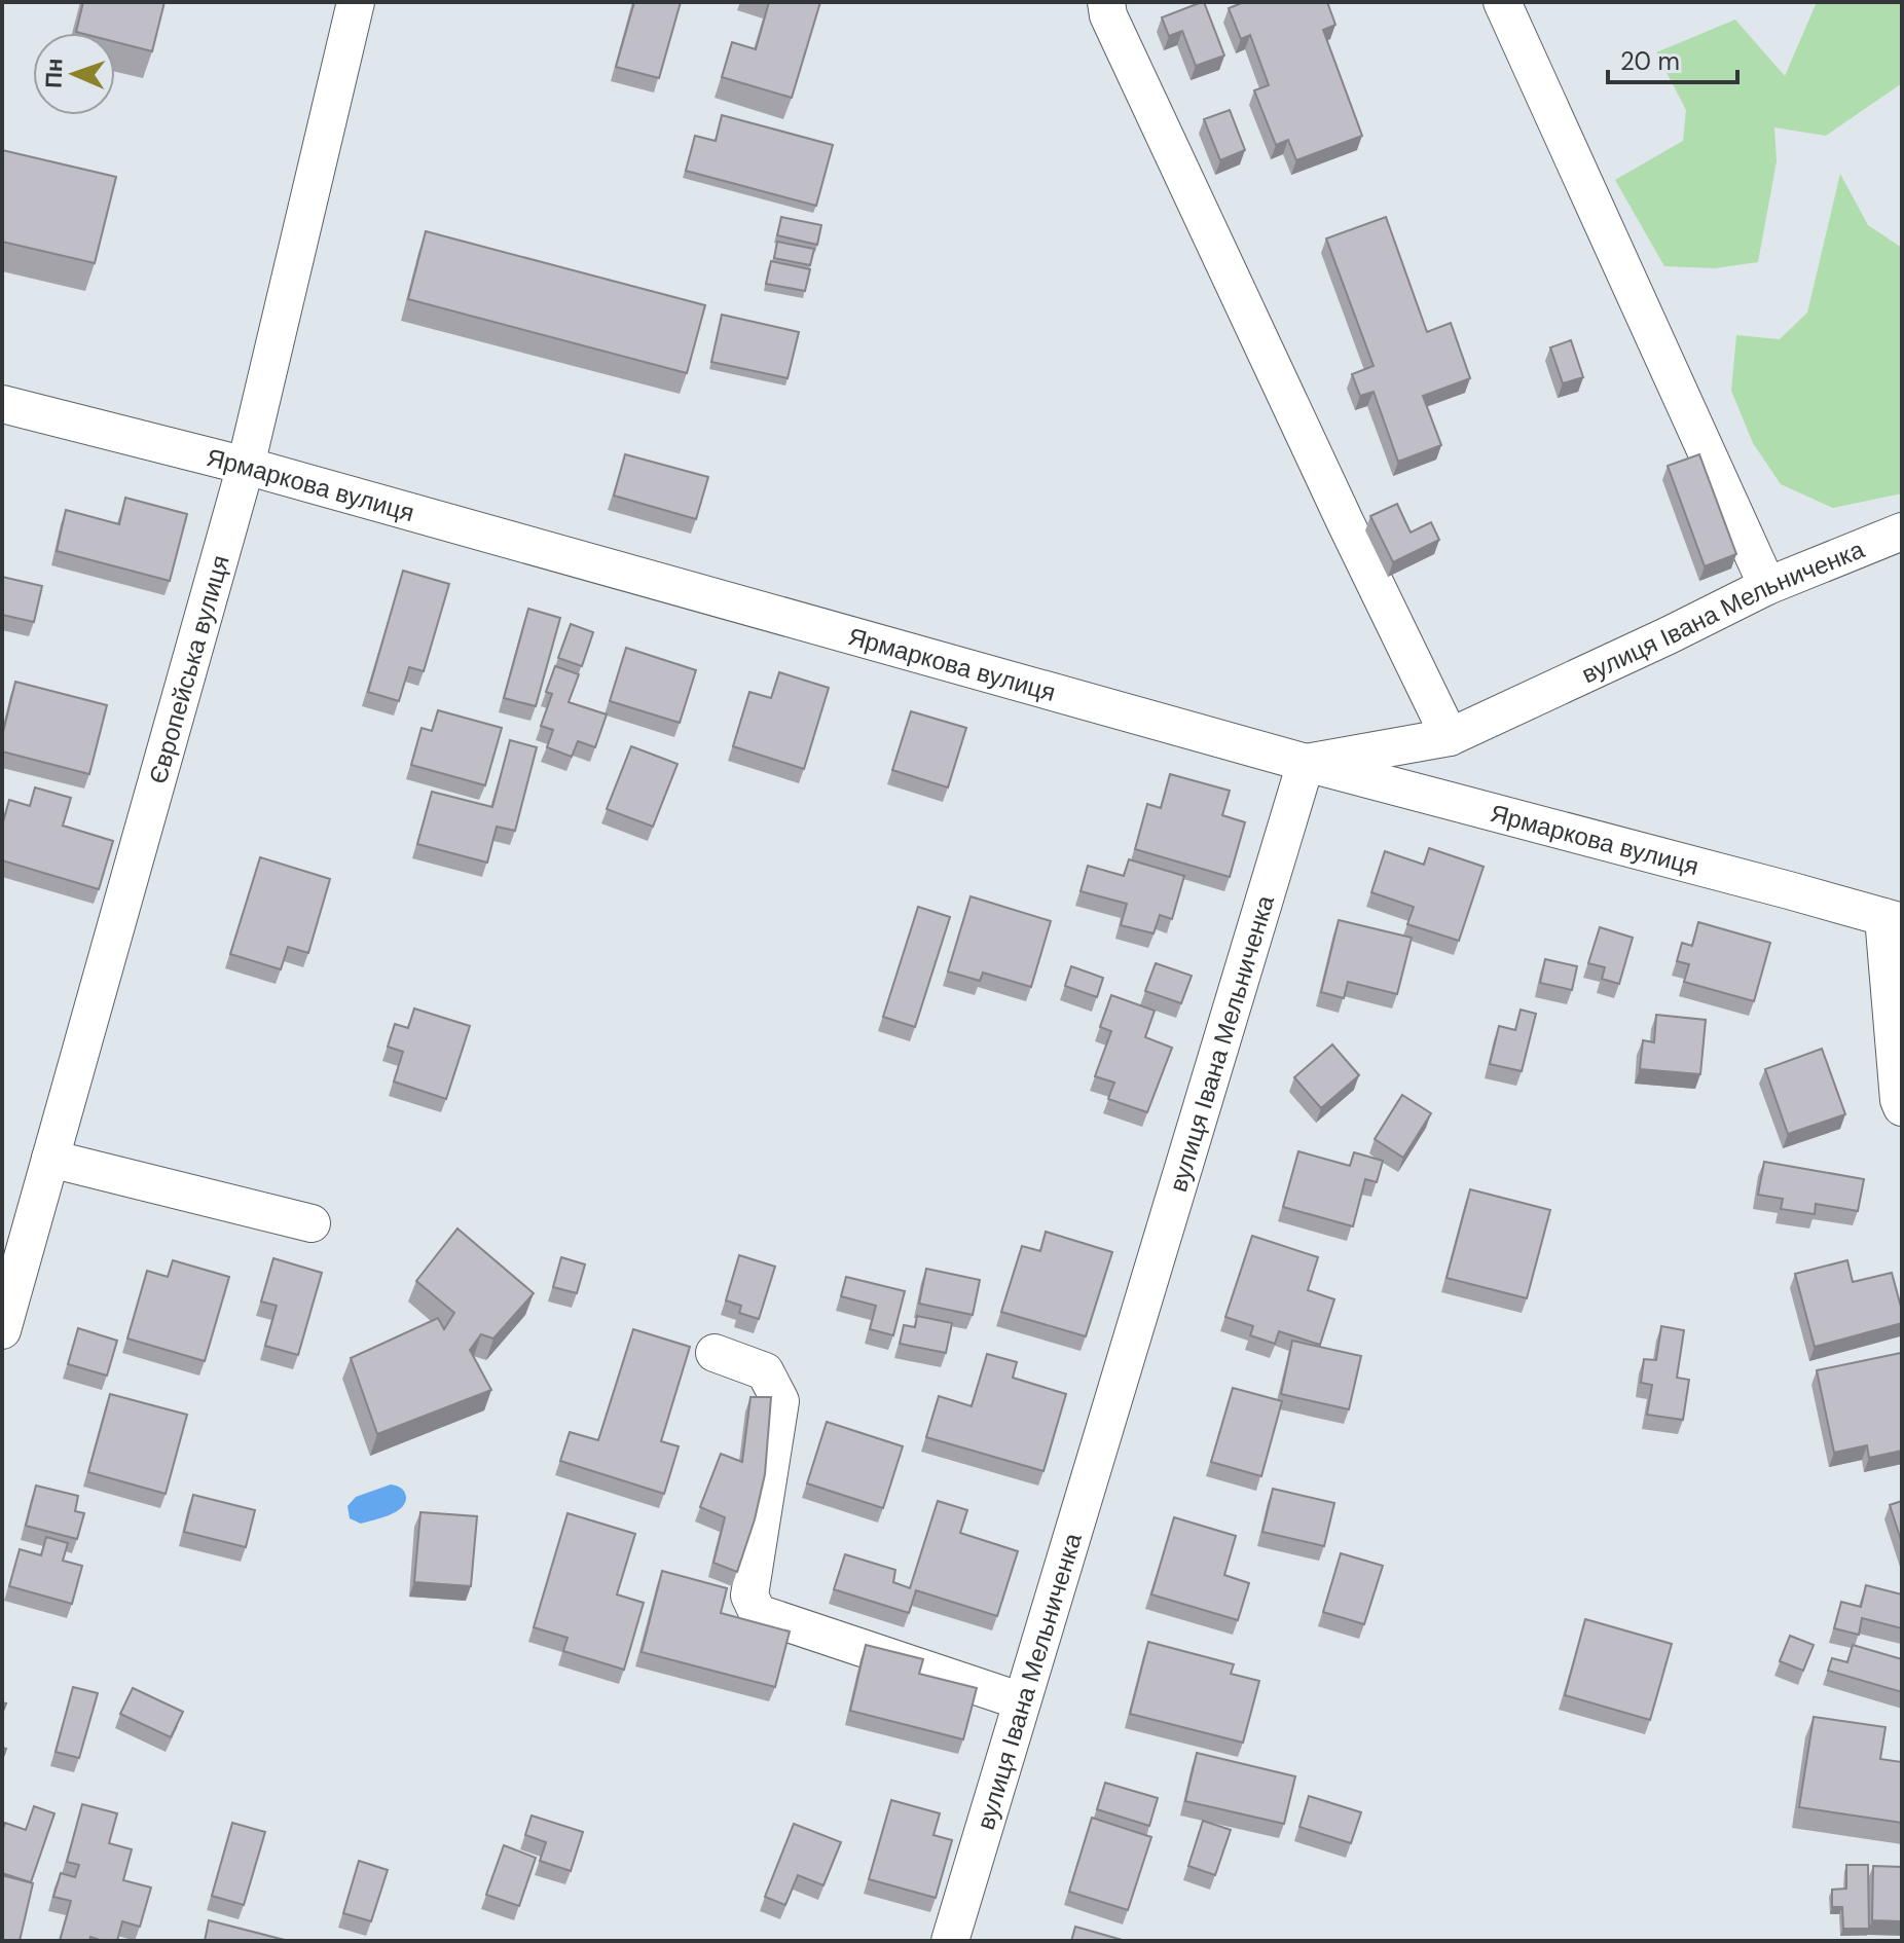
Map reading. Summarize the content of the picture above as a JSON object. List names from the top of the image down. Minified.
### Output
{"streets":{"street":["Ярмаркова вулиця","вулиця Івана Мельниченка","Європейська вулиця"]},"crossings":[["Ярмаркова вулиця","вулиця Івана Мельниченка"],["Ярмаркова вулиця","Європейська вулиця"]],"scale_bar":"20 m","north":"left"}
